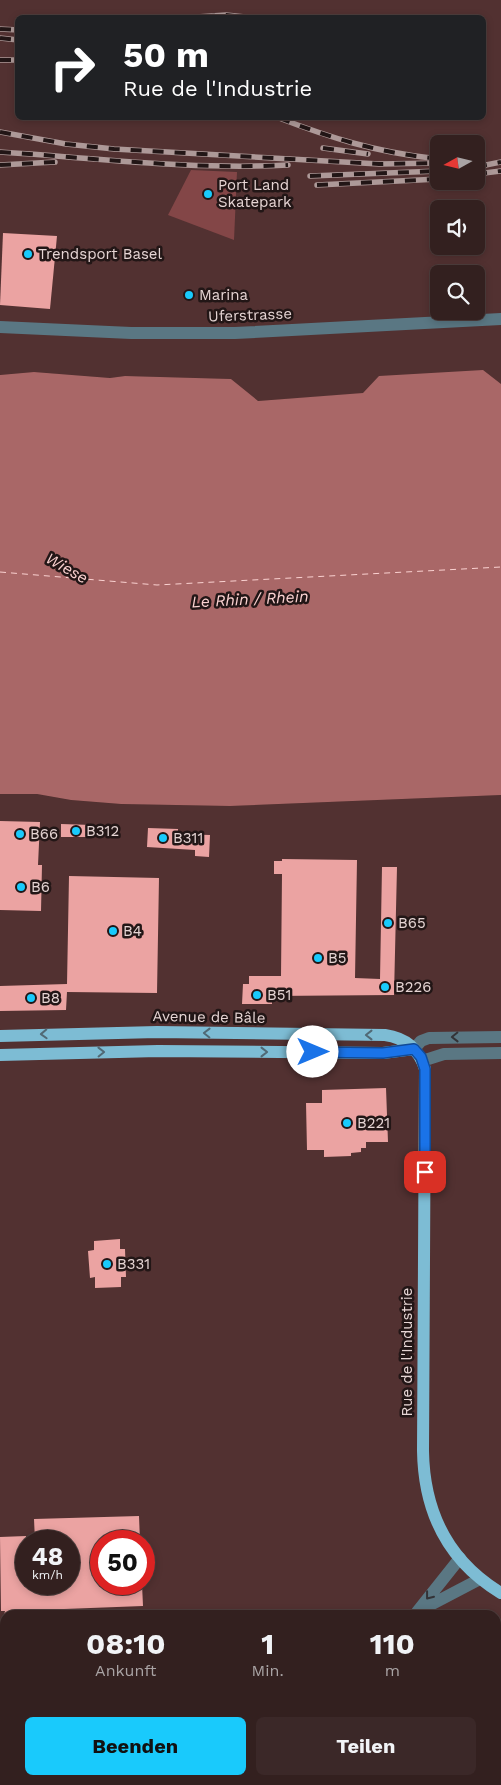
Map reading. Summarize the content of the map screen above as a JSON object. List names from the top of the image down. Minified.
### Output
{"streets":{"main road":["Avenue de Bâle","Rue de l'Industrie"],"street":["Uferstrasse"]},"crossings":[["Avenue de Bâle","Rue de l'Industrie"]],"water":["Wiese","Le Rhin / Rhein"],"places":["Port Land Skatepark","Trendsport Basel","Marina","B312","B66","B311","B6","B65","B4","B5","B226","B51","B8","B221","B331"],"north":"left","page":{"turn":["50 m","Rue de l'Industrie"],"speed":"48 km/h","limit":"50","eta":["08:10","Ankunft","1","Min.","110","m"],"buttons":["Beenden","Teilen"]}}
